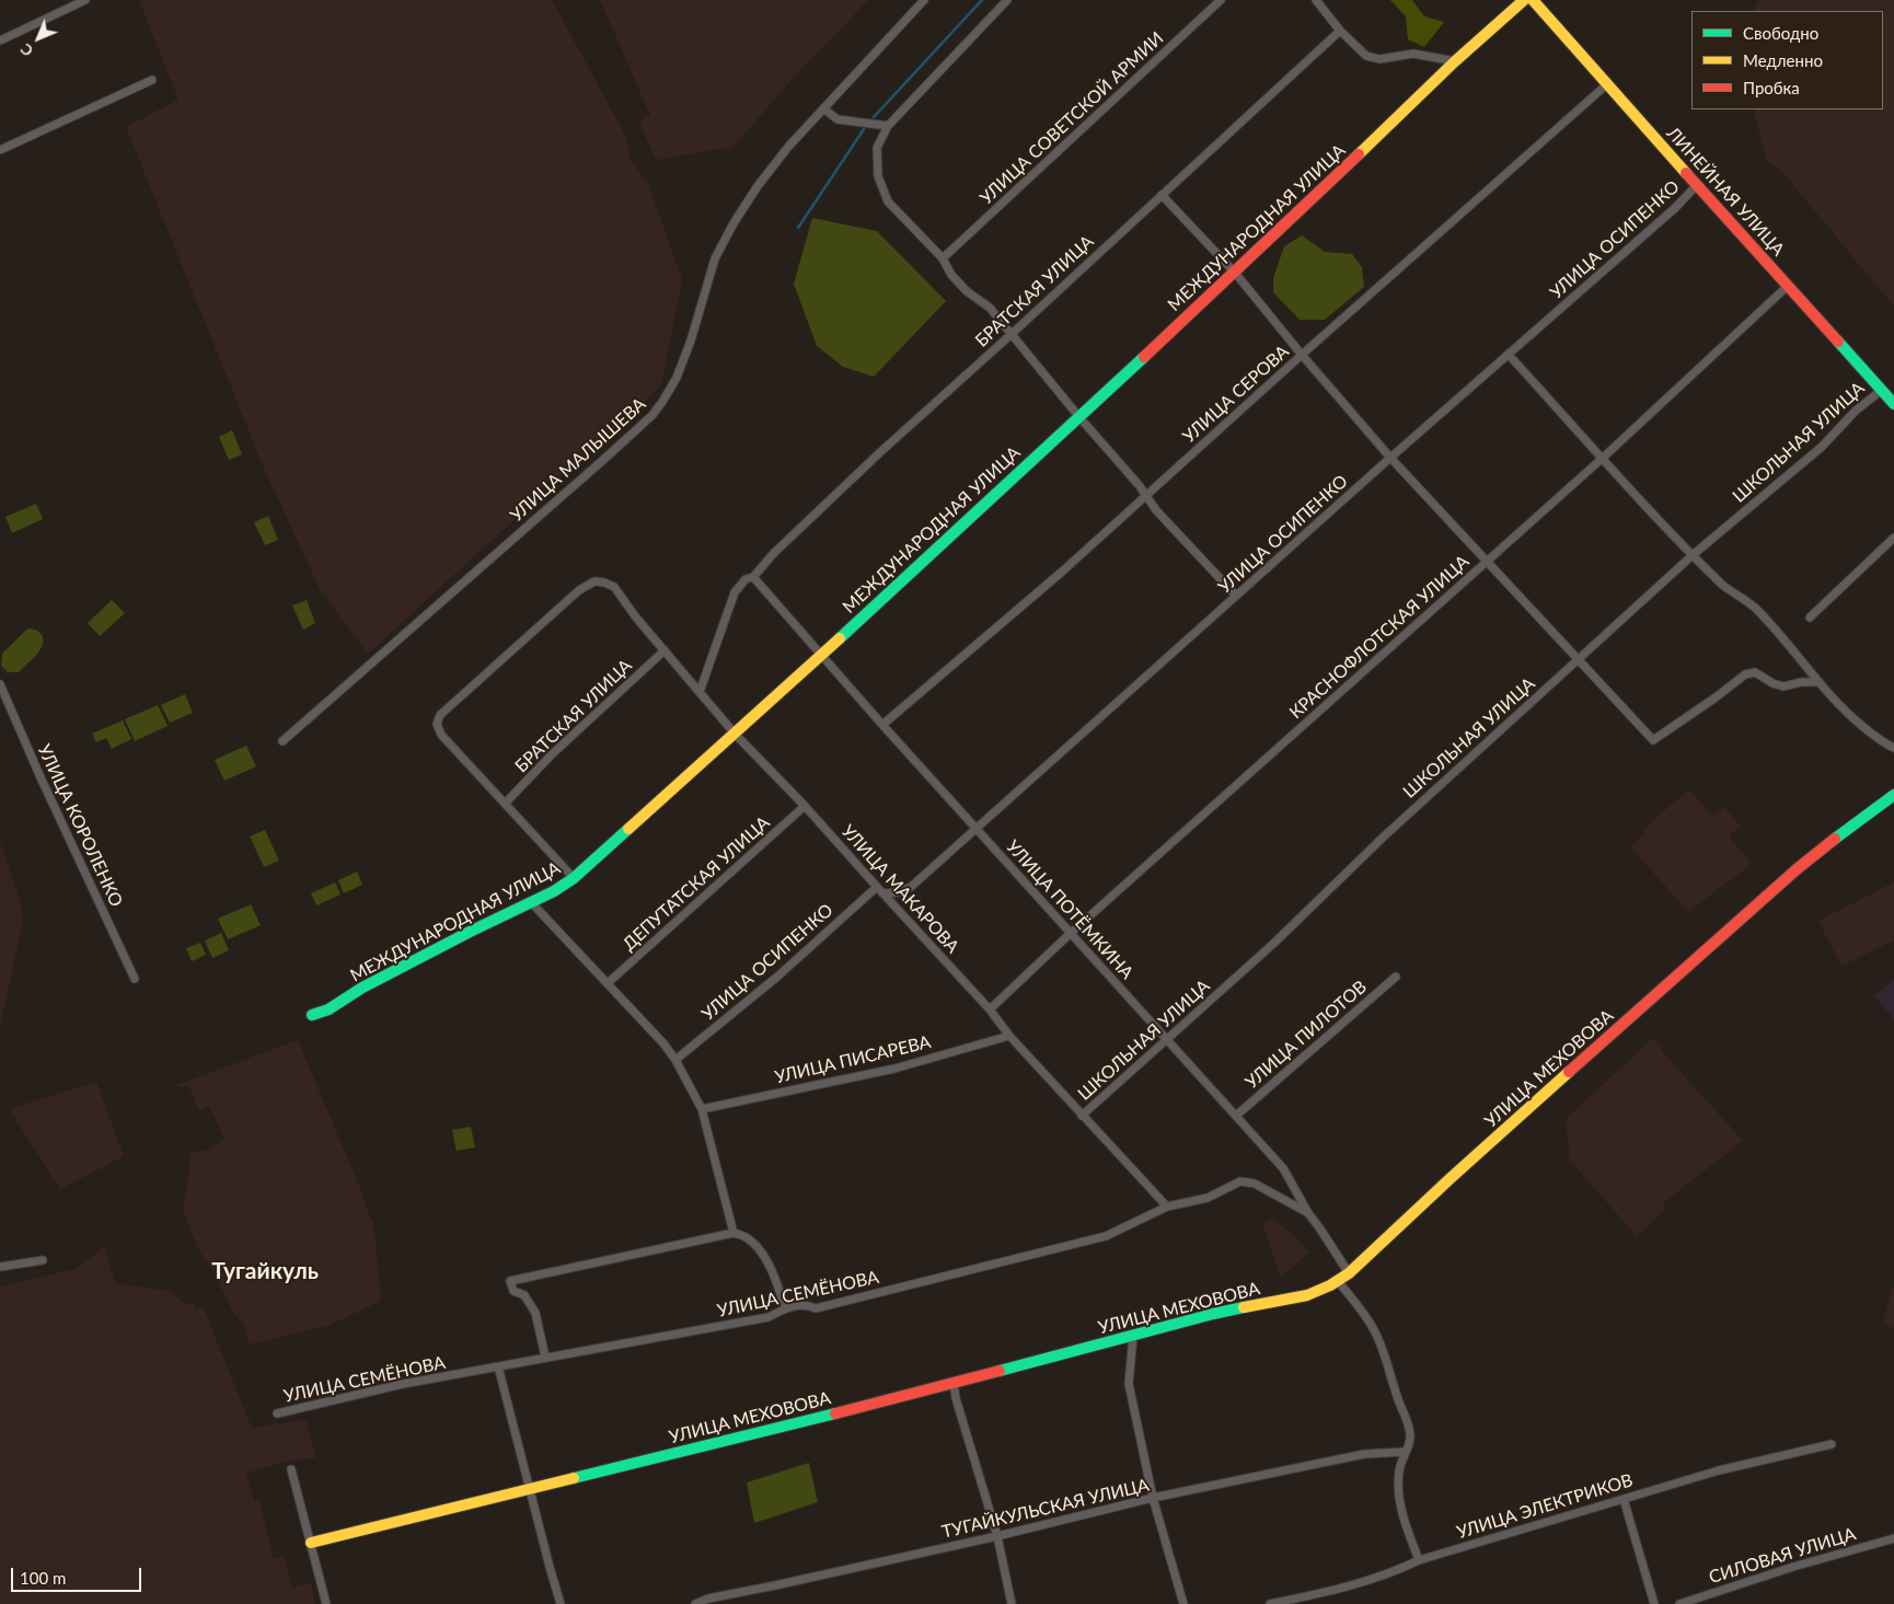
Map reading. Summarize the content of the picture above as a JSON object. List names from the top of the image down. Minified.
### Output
{"streets":{"street":["УЛИЦА СОВЕТСКОЙ АРМИИ","ЛИНЕЙНАЯ УЛИЦА","МЕЖДУНАРОДНАЯ УЛИЦА","УЛИЦА ОСИПЕНКО","БРАТСКАЯ УЛИЦА","УЛИЦА СЕРОВА","ШКОЛЬНАЯ УЛИЦА","УЛИЦА МАЛЫШЕВА","КРАСНОФЛОТСКАЯ УЛИЦА","УЛИЦА КОРОЛЕНКО","ДЕПУТАТСКАЯ УЛИЦА","УЛИЦА МАКАРОВА","УЛИЦА ПОТЁМКИНА","УЛИЦА ПИЛОТОВ","УЛИЦА ПИСАРЕВА","УЛИЦА МЕХОВОВА","УЛИЦА СЕМЁНОВА","УЛИЦА ЭЛЕКТРИКОВ","ТУГАЙКУЛЬСКАЯ УЛИЦА","СИЛОВАЯ УЛИЦА"]},"crossings":[["ЛИНЕЙНАЯ УЛИЦА","УЛИЦА ОСИПЕНКО"],["ЛИНЕЙНАЯ УЛИЦА","УЛИЦА СЕРОВА"],["ЛИНЕЙНАЯ УЛИЦА","ШКОЛЬНАЯ УЛИЦА"],["ЛИНЕЙНАЯ УЛИЦА","КРАСНОФЛОТСКАЯ УЛИЦА"],["МЕЖДУНАРОДНАЯ УЛИЦА","УЛИЦА МАКАРОВА"],["МЕЖДУНАРОДНАЯ УЛИЦА","УЛИЦА ПОТЁМКИНА"],["УЛИЦА ОСИПЕНКО","УЛИЦА МАКАРОВА"],["УЛИЦА ОСИПЕНКО","УЛИЦА ПОТЁМКИНА"],["БРАТСКАЯ УЛИЦА","УЛИЦА МАКАРОВА"],["БРАТСКАЯ УЛИЦА","УЛИЦА ПОТЁМКИНА"],["УЛИЦА СЕРОВА","УЛИЦА ПОТЁМКИНА"],["ШКОЛЬНАЯ УЛИЦА","УЛИЦА МАКАРОВА"],["ШКОЛЬНАЯ УЛИЦА","УЛИЦА ПОТЁМКИНА"],["КРАСНОФЛОТСКАЯ УЛИЦА","УЛИЦА МАКАРОВА"],["КРАСНОФЛОТСКАЯ УЛИЦА","УЛИЦА ПОТЁМКИНА"],["ДЕПУТАТСКАЯ УЛИЦА","УЛИЦА МАКАРОВА"],["УЛИЦА МАКАРОВА","УЛИЦА ПИСАРЕВА"],["УЛИЦА МАКАРОВА","УЛИЦА СЕМЁНОВА"],["УЛИЦА ПОТЁМКИНА","УЛИЦА ПИЛОТОВ"],["УЛИЦА ПОТЁМКИНА","УЛИЦА МЕХОВОВА"],["УЛИЦА ПОТЁМКИНА","УЛИЦА СЕМЁНОВА"]],"districts":["Тугайкуль"],"legend":["Свободно","Медленно","Пробка"],"scale_bar":"100 m","north":"bottom left"}
